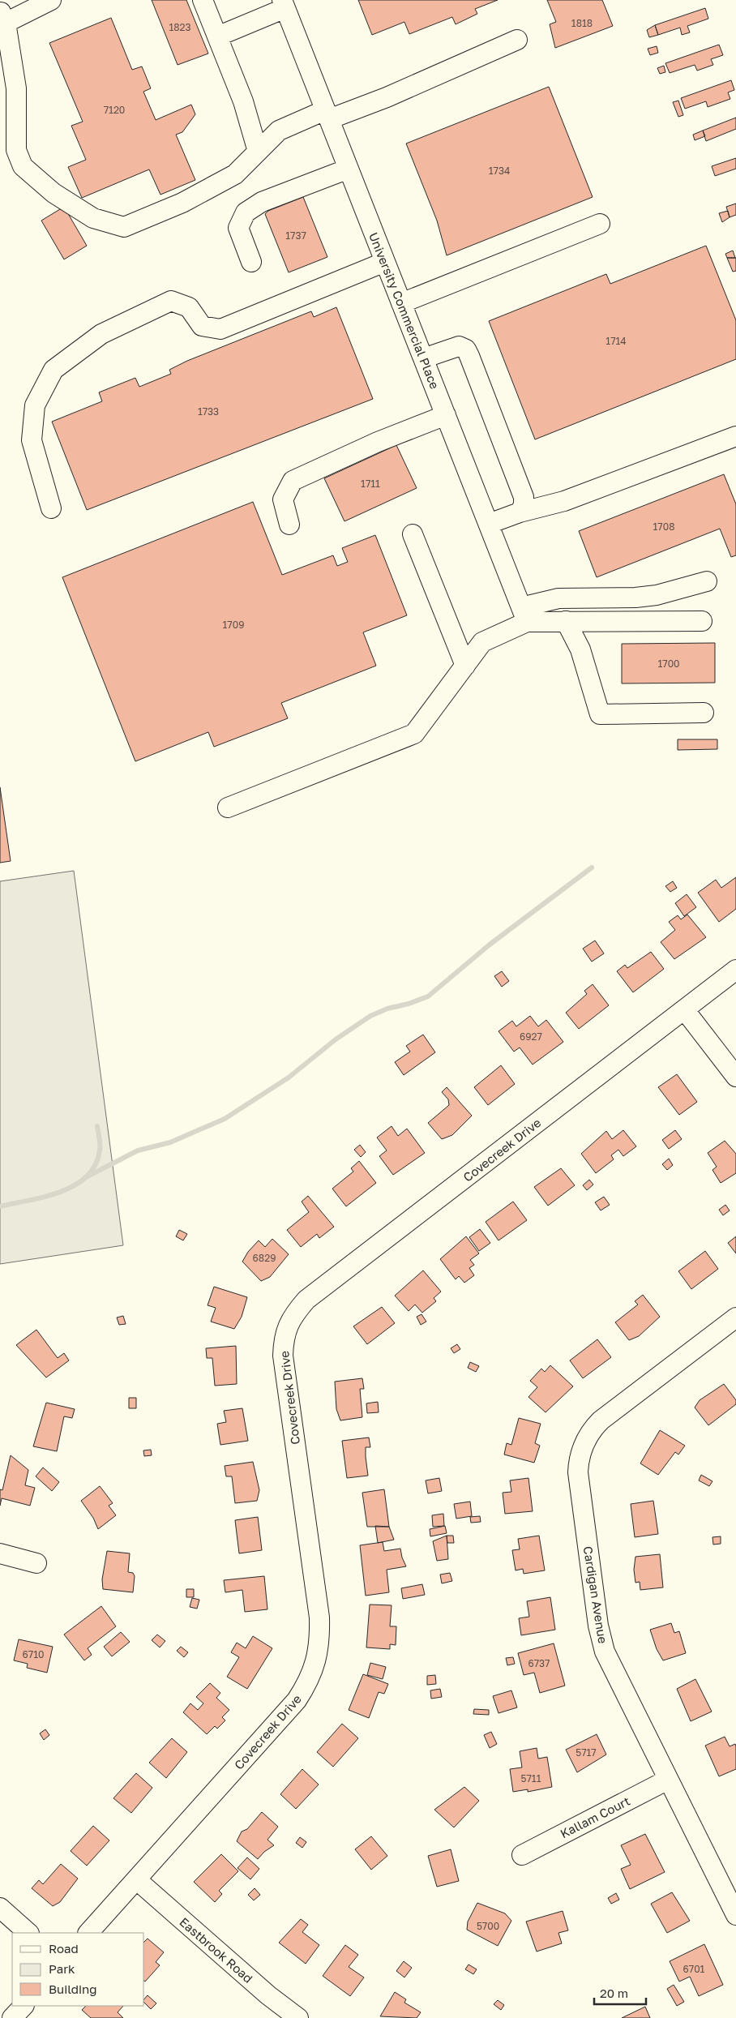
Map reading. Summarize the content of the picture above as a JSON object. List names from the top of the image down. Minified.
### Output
{"streets":{"street":["University Commercial Place","Covecreek Drive","Cardigan Avenue","Kallam Court","Eastbrook Road"]},"crossings":[["Covecreek Drive","Eastbrook Road"],["Cardigan Avenue","Kallam Court"]],"house_numbers":["1818","1823","7120","1734","1737","1714","1733","1711","1708","1709","1700","6927","6829","6710","6737","5717","5711","5700","6701"],"legend":["Road","Park","Building"],"scale_bar":"20 m"}
